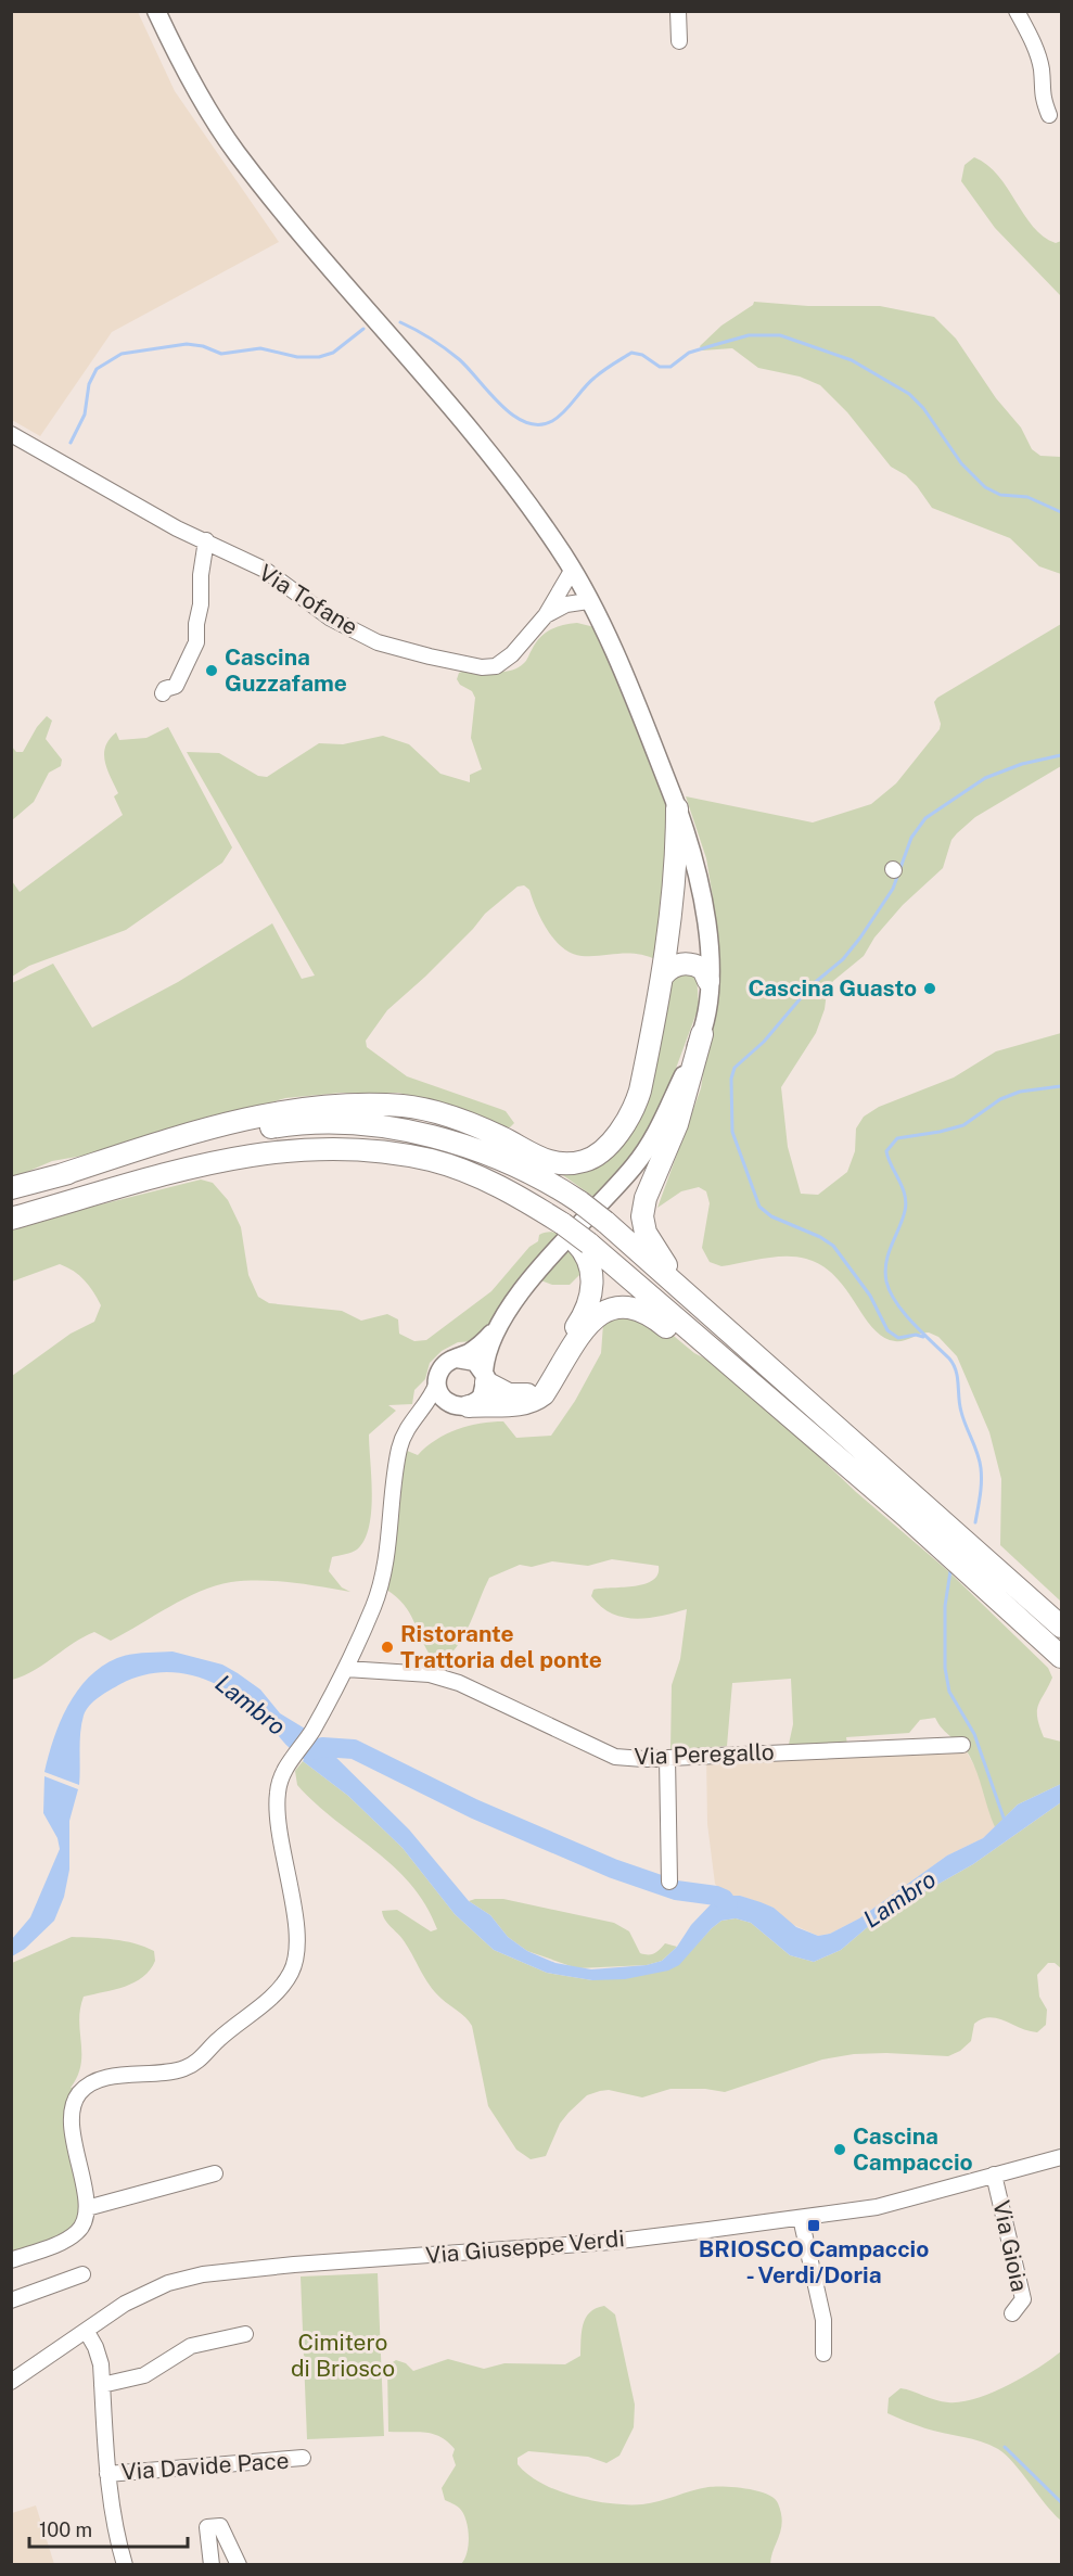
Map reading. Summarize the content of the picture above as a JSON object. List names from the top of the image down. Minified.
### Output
{"streets":{"street":["Via Tofane","Via Peregallo","Via Gioia","Via Giuseppe Verdi","Via Davide Pace"]},"crossings":[["Via Gioia","Via Giuseppe Verdi"]],"water":["Lambro"],"parks":["Cimitero di Briosco"],"places":{"other":["Cascina Guzzafame","Cascina Guasto","Ristorante Trattoria del ponte","Cascina Campaccio"],"transit":["BRIOSCO Campaccio - Verdi/Doria"]},"scale_bar":"100 m"}
